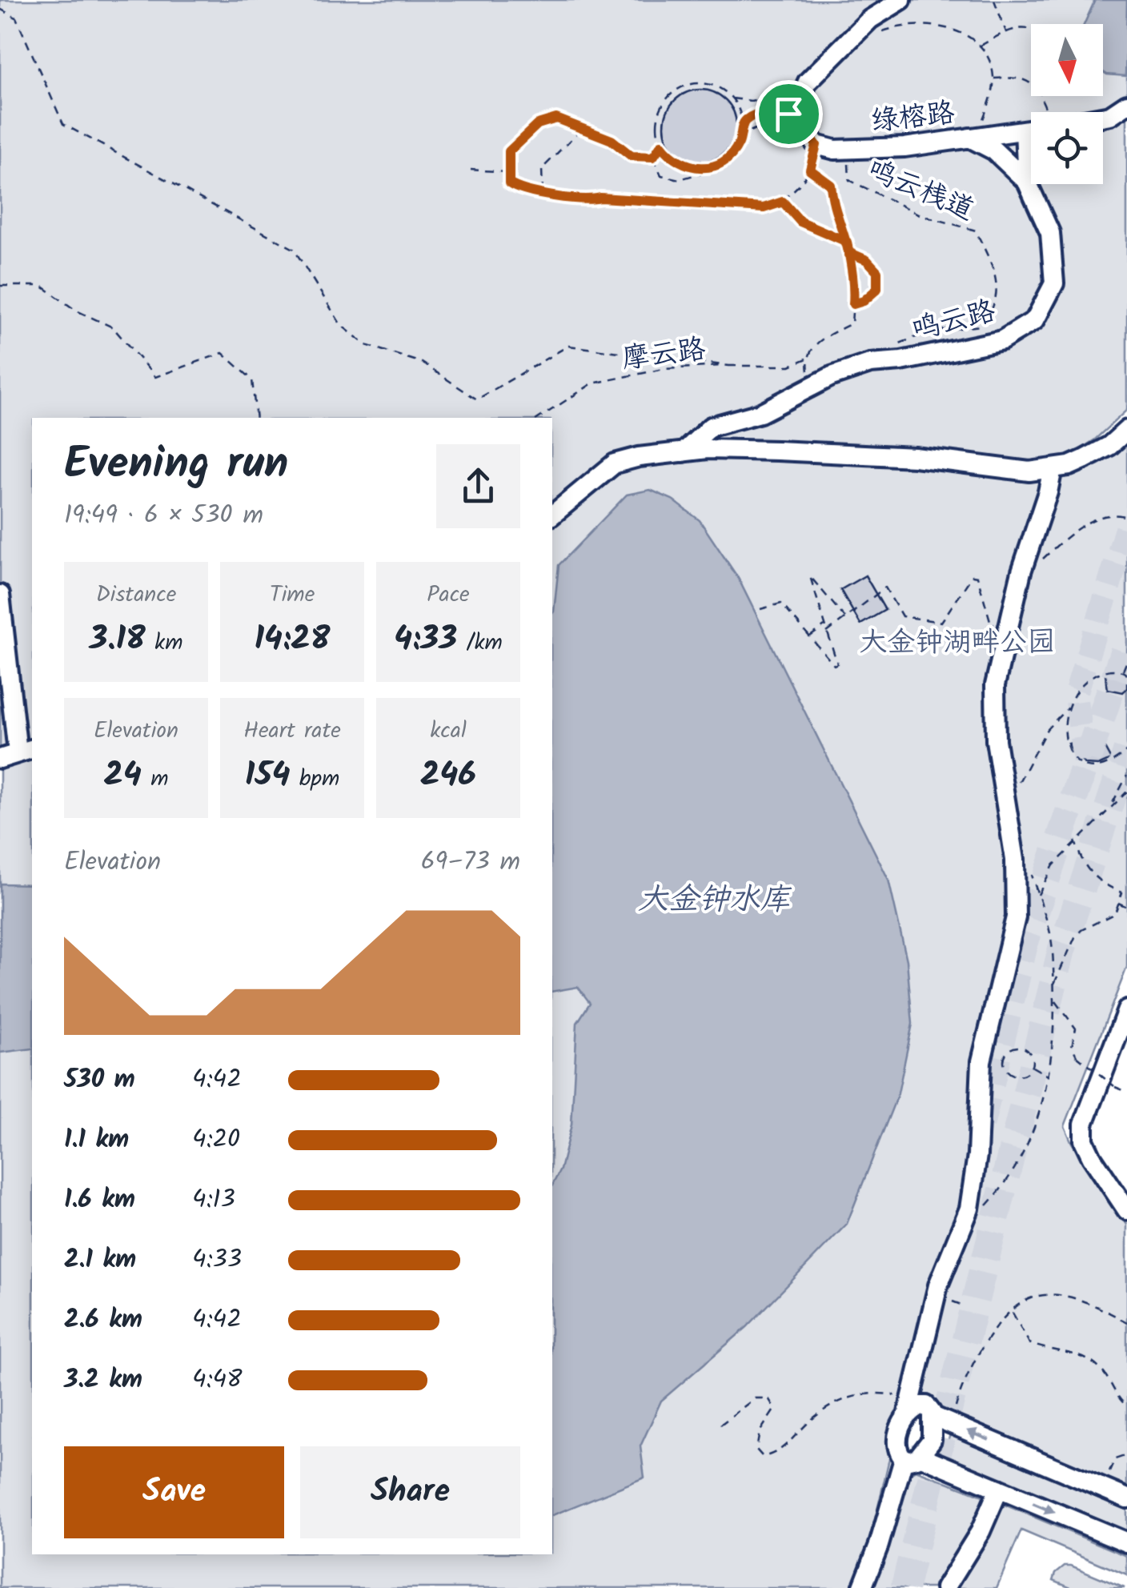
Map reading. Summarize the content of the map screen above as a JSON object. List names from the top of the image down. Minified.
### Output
{"streets":{"street":["绿榕路","鸣云路"],"path":["鸣云栈道","摩云路"]},"crossings":[["绿榕路","鸣云栈道"],["绿榕路","鸣云路"]],"water":["大金钟水库"],"parks":["大金钟湖畔公园"],"north":"bottom","page":{"heading":["Evening run","19:49 · 6 × 530 m"],"stats":[["Distance","3.18 km"],["Time","14:28"],["Pace","4:33 /km"],["Elevation","24 m"],["Heart rate","154 bpm"],["kcal","246"]],"chart":["Elevation","69–73 m"],"list":[{"name":"530 m","note":"4:42"},{"name":"1.1 km","note":"4:20"},{"name":"1.6 km","note":"4:13"},{"name":"2.1 km","note":"4:33"},{"name":"2.6 km","note":"4:42"},{"name":"3.2 km","note":"4:48"}],"buttons":["Save","Share"]}}
